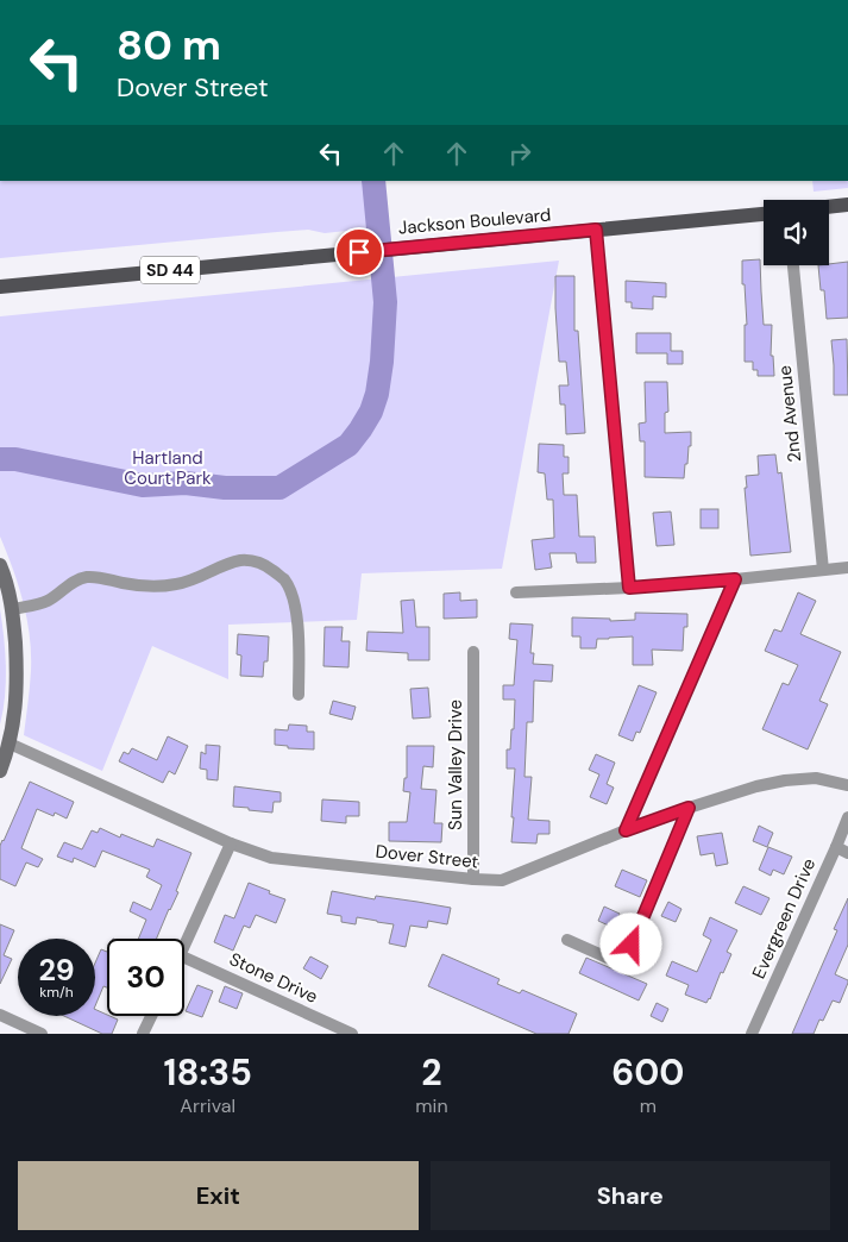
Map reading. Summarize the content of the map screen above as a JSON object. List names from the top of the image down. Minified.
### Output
{"streets":{"main road":["Jackson Boulevard","SD 44"],"street":["2nd Avenue","Sun Valley Drive","Dover Street","Evergreen Drive","Stone Drive"]},"crossings":[["Sun Valley Drive","Dover Street"]],"parks":["Hartland Court Park"],"page":{"turn":["80 m","Dover Street"],"speed":"29 km/h","limit":"30","eta":["18:35","Arrival","2","min","600","m"],"buttons":["Exit","Share"]}}
